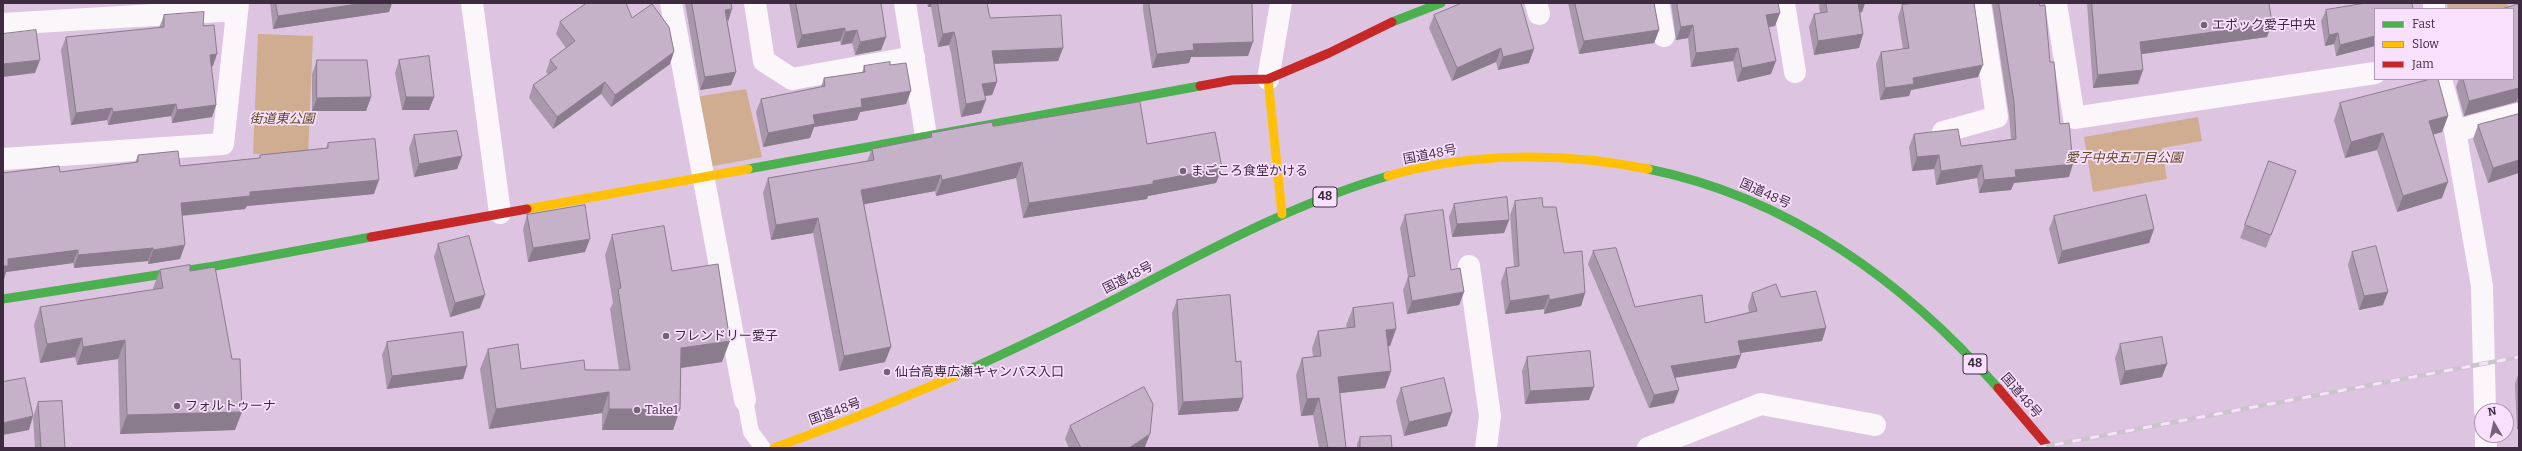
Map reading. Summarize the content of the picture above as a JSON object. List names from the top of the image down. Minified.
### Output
{"streets":{"main road":["国道48号","48"]},"parks":["街道東公園","愛子中央五丁目公園"],"places":["エポック愛子中央","まごころ食堂かける","フレンドリー愛子","仙台高専広瀬キャンパス入口","フォルトゥーナ","Take1"],"legend":["Fast","Slow","Jam"],"north":"top"}
